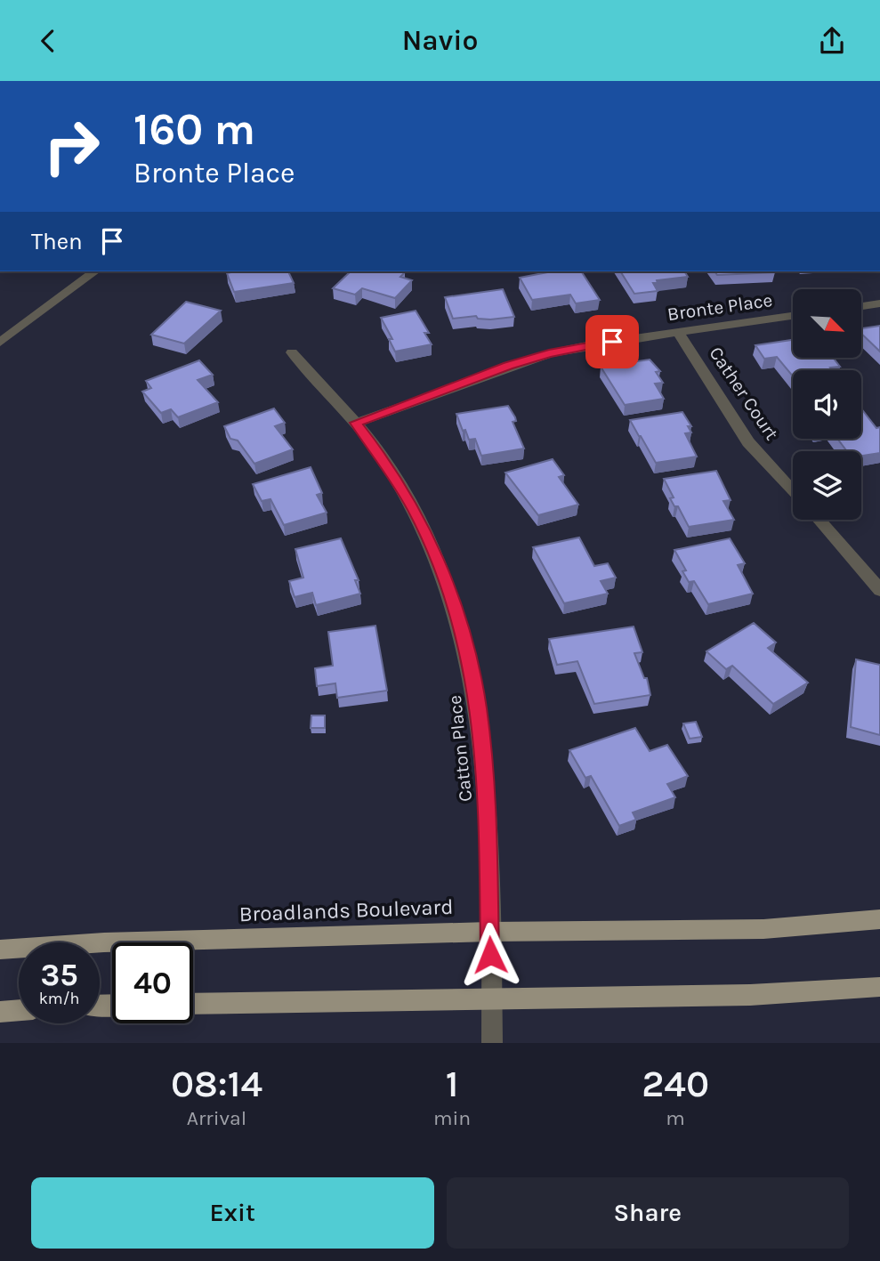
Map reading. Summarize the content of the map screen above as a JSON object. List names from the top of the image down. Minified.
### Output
{"streets":{"main road":["Broadlands Boulevard"],"street":["Bronte Place","Cather Court","Catton Place"]},"crossings":[["Bronte Place","Cather Court"],["Bronte Place","Catton Place"],["Catton Place","Broadlands Boulevard"]],"north":"bottom right","page":{"header":"Navio","turn":["160 m","Bronte Place"],"then":"Then","speed":"35 km/h","limit":"40","eta":["08:14","Arrival","1","min","240","m"],"buttons":["Exit","Share"]}}
